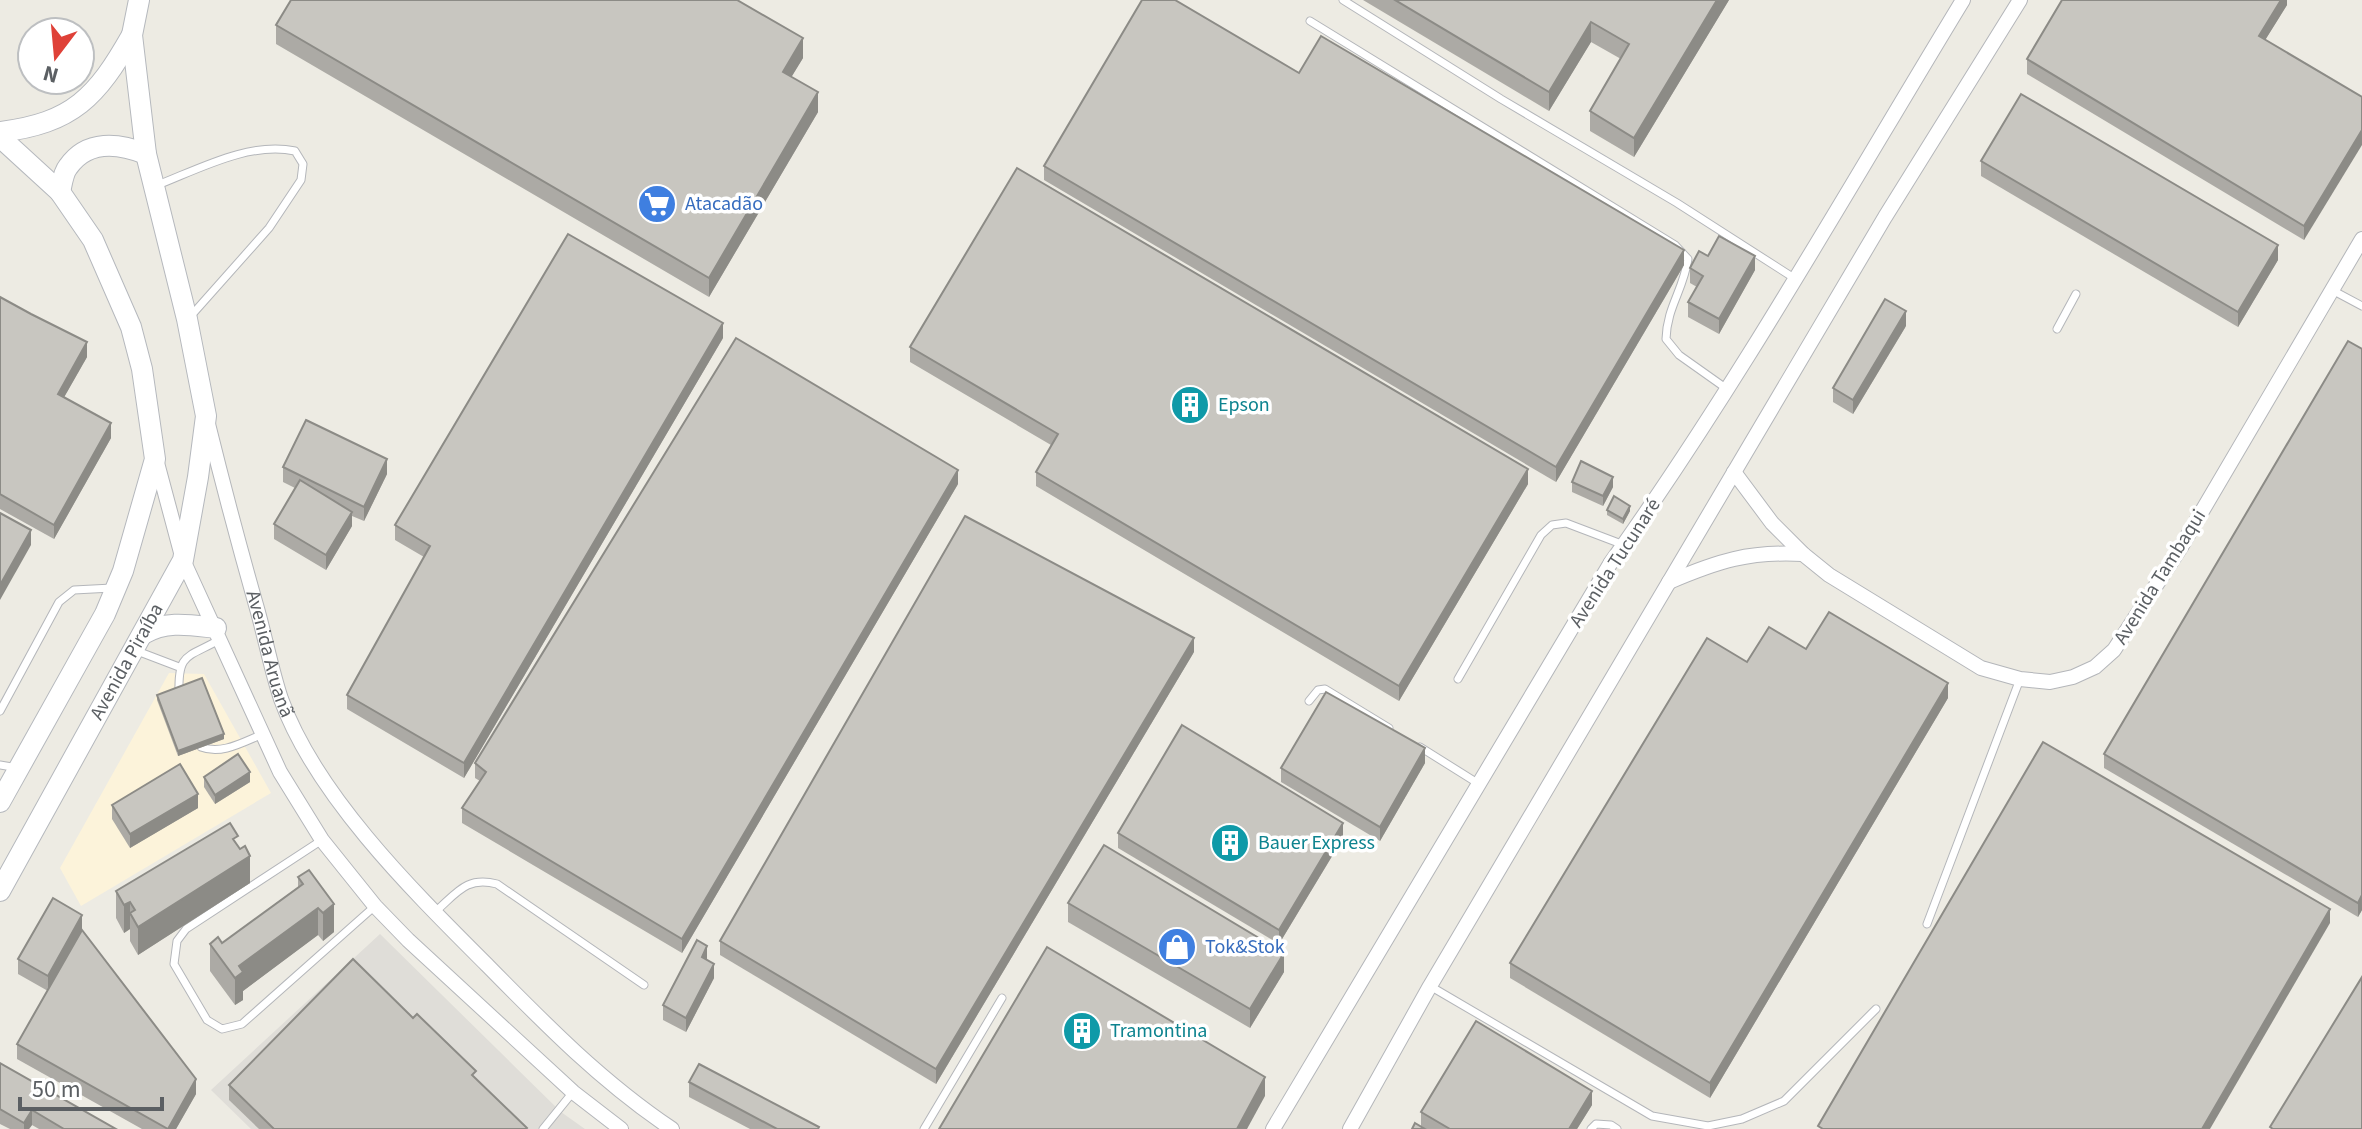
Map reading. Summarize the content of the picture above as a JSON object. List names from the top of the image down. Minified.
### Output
{"streets":{"main road":["Avenida Aruanã","Avenida Piraíba"],"street":["Avenida Tucunaré","Avenida Tambaqui"]},"crossings":[["Avenida Aruanã","Avenida Piraíba"]],"places":{"supermarket":["Atacadão"],"building":["Epson","Bauer Express","Tramontina"],"shop":["Tok&Stok"]},"scale_bar":"50 m","north":"bottom"}
